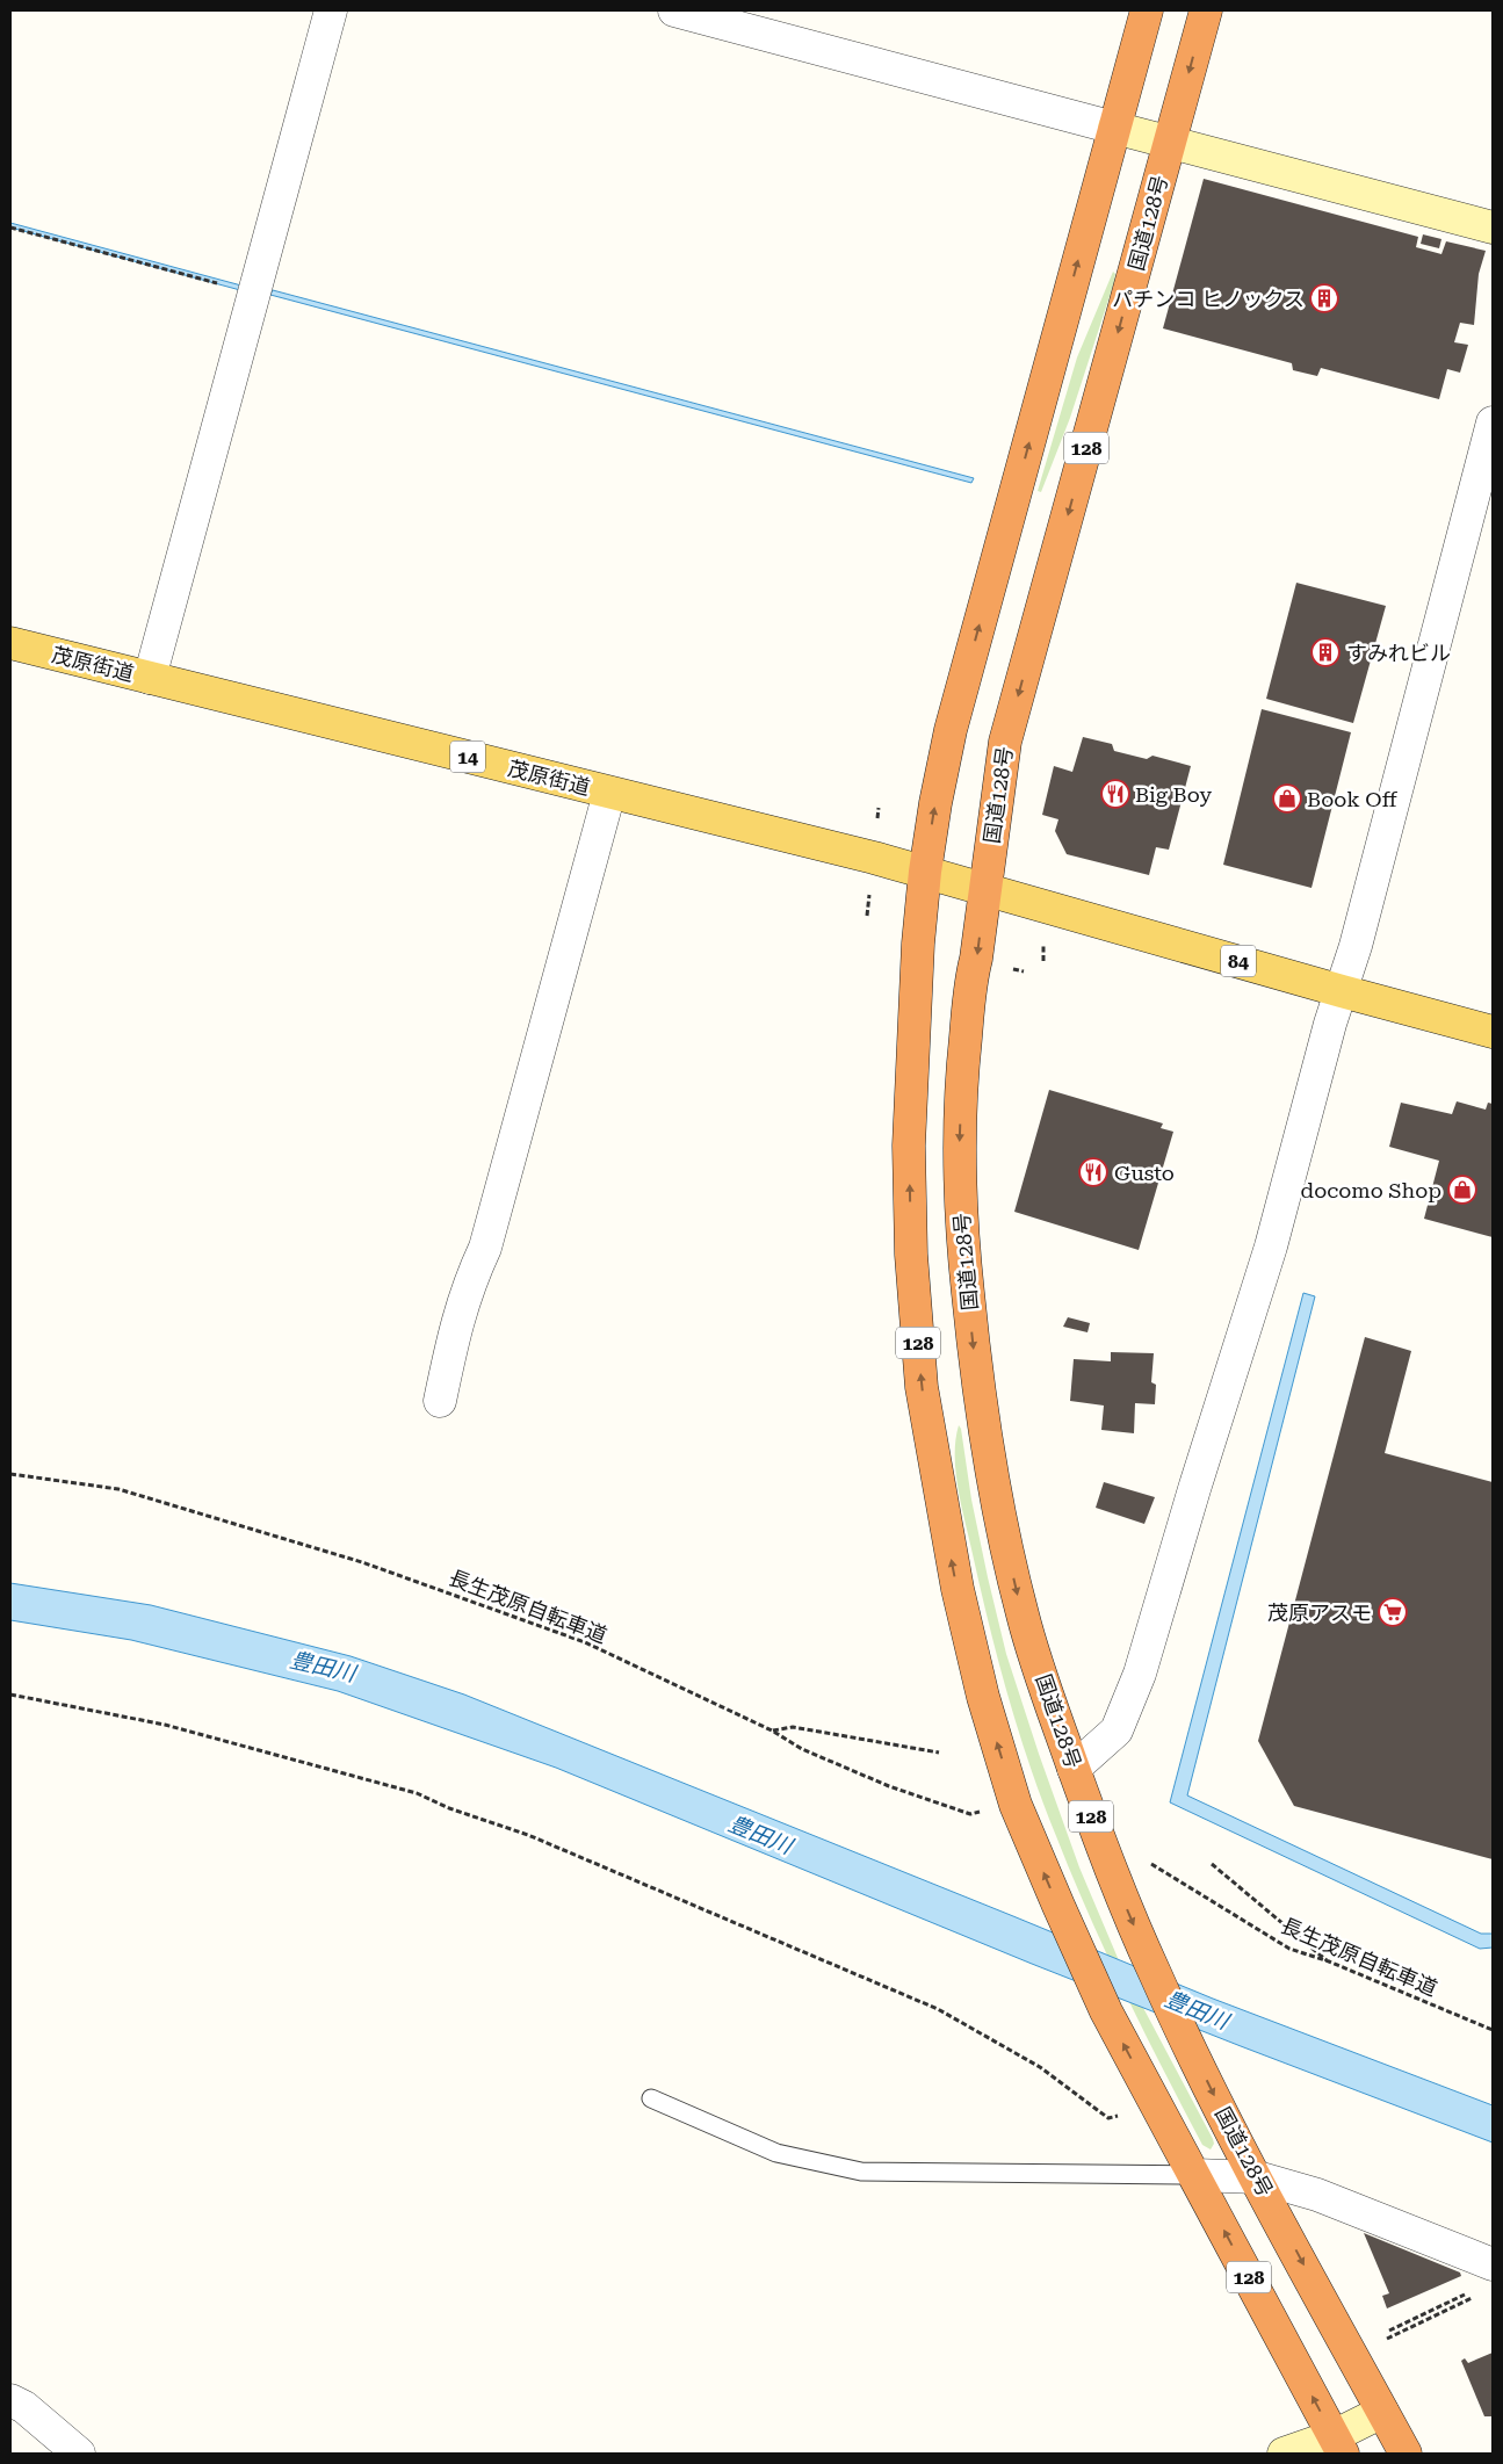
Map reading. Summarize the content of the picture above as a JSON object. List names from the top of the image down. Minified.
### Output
{"streets":{"highway":["国道128号","128"],"main road":["茂原街道","14","84"],"path":["長生茂原自転車道"]},"crossings":[["国道128号","茂原街道"],["国道128号","84"],["128","茂原街道"],["128","長生茂原自転車道"],["茂原街道","84"]],"water":["豊田川"],"places":{"building":["パチンコ ヒノックス","すみれビル"],"restaurant":["Big Boy","Gusto"],"shop":["Book Off","docomo Shop"],"supermarket":["茂原アスモ"]}}
